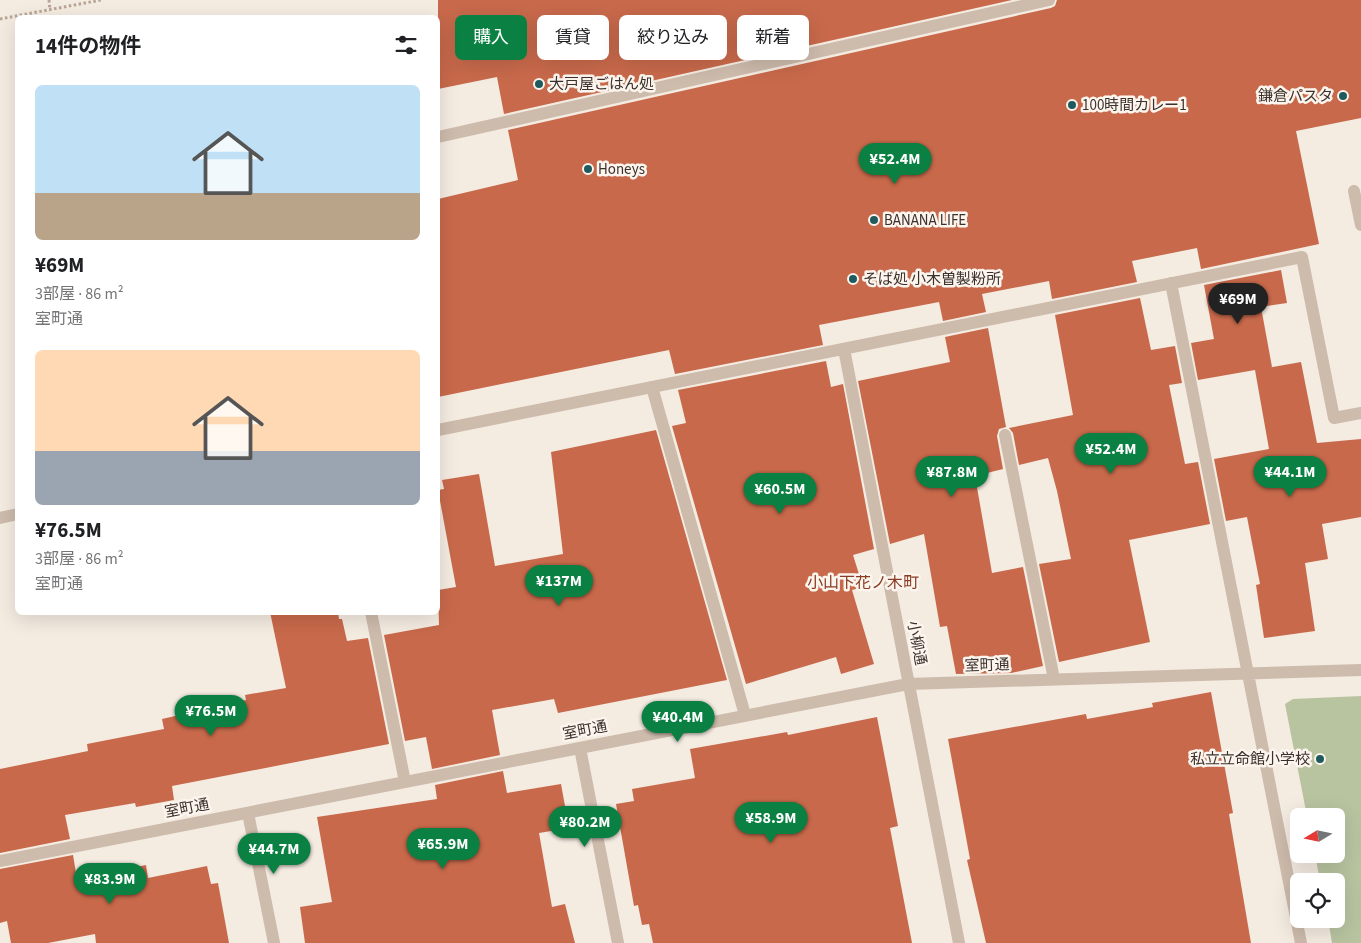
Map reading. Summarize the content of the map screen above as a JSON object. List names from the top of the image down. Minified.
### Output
{"streets":{"street":["小柳通","室町通"]},"crossings":[["小柳通","室町通"]],"districts":["小山下花ノ木町"],"places":["大戸屋ごはん処","鎌倉パスタ","100時間カレー1","Honeys","BANANA LIFE","そば処 小木曽製粉所","私立立命館小学校"],"north":"left","page":{"chip":["購入","賃貸","絞り込み","新着"],"heading":"14件の物件","list":[{"name":"¥69M","note":"3部屋 · 86 m² · 室町通"},{"name":"¥76.5M","note":"3部屋 · 86 m² · 室町通"}],"price":["¥52.4M","¥69M","¥52.4M","¥87.8M","¥44.1M","¥60.5M","¥137M","¥76.5M","¥40.4M","¥58.9M","¥80.2M","¥65.9M","¥44.7M","¥83.9M"]}}
